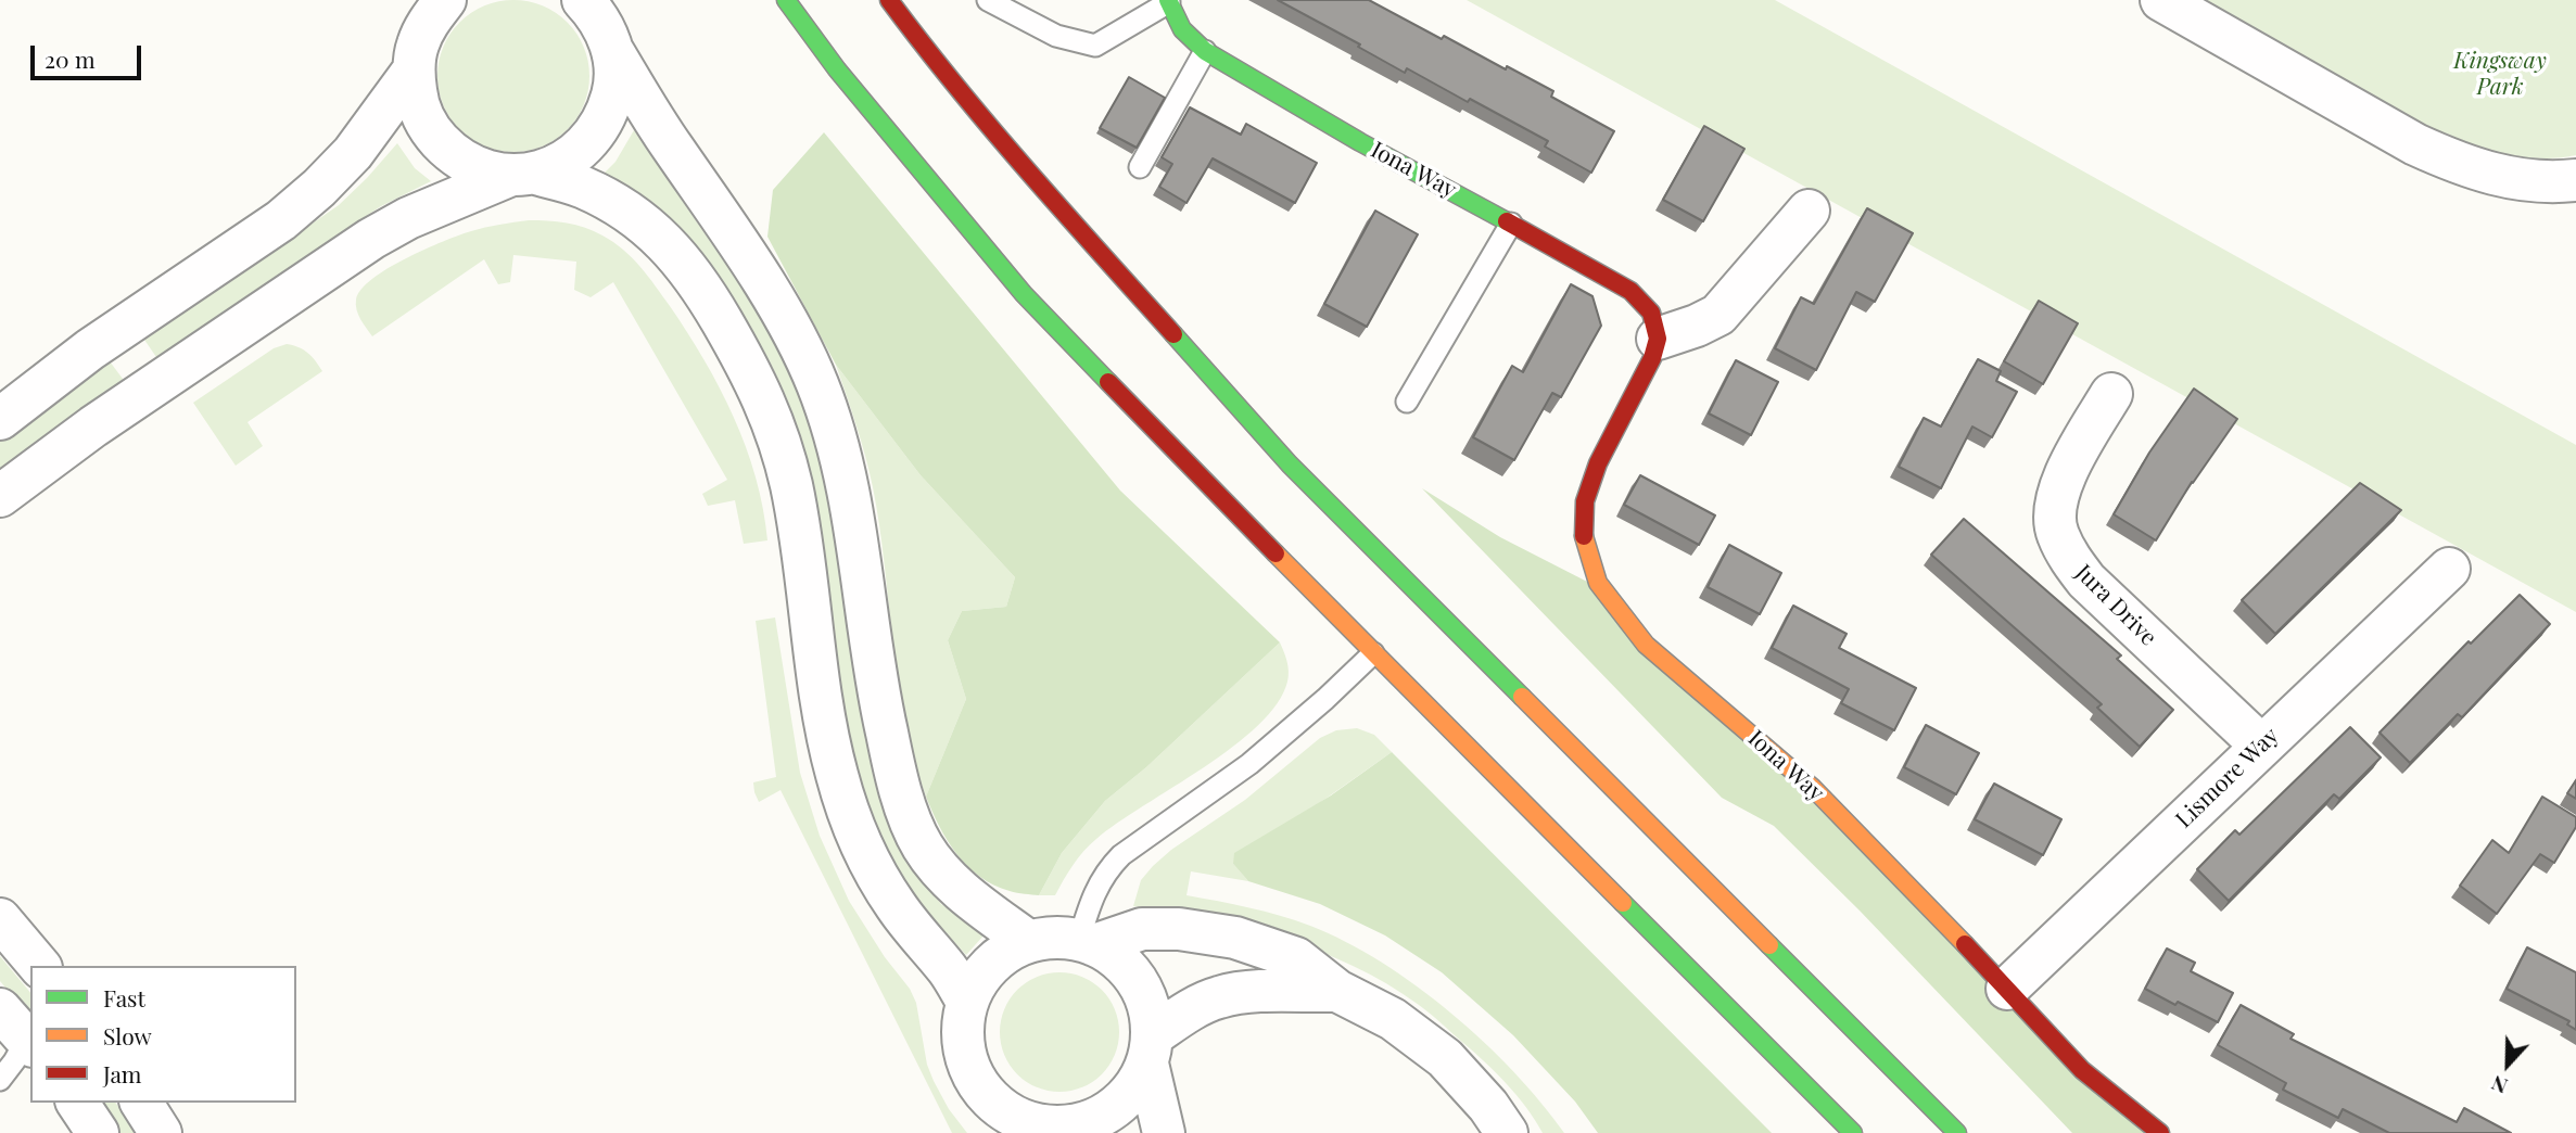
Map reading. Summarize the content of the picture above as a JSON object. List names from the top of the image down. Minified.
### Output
{"streets":{"main road":["Iona Way"],"street":["Jura Drive","Lismore Way"]},"crossings":[["Iona Way","Lismore Way"],["Jura Drive","Lismore Way"]],"parks":["Kingsway Park"],"legend":["Fast","Slow","Jam"],"scale_bar":"20 m","north":"bottom"}
